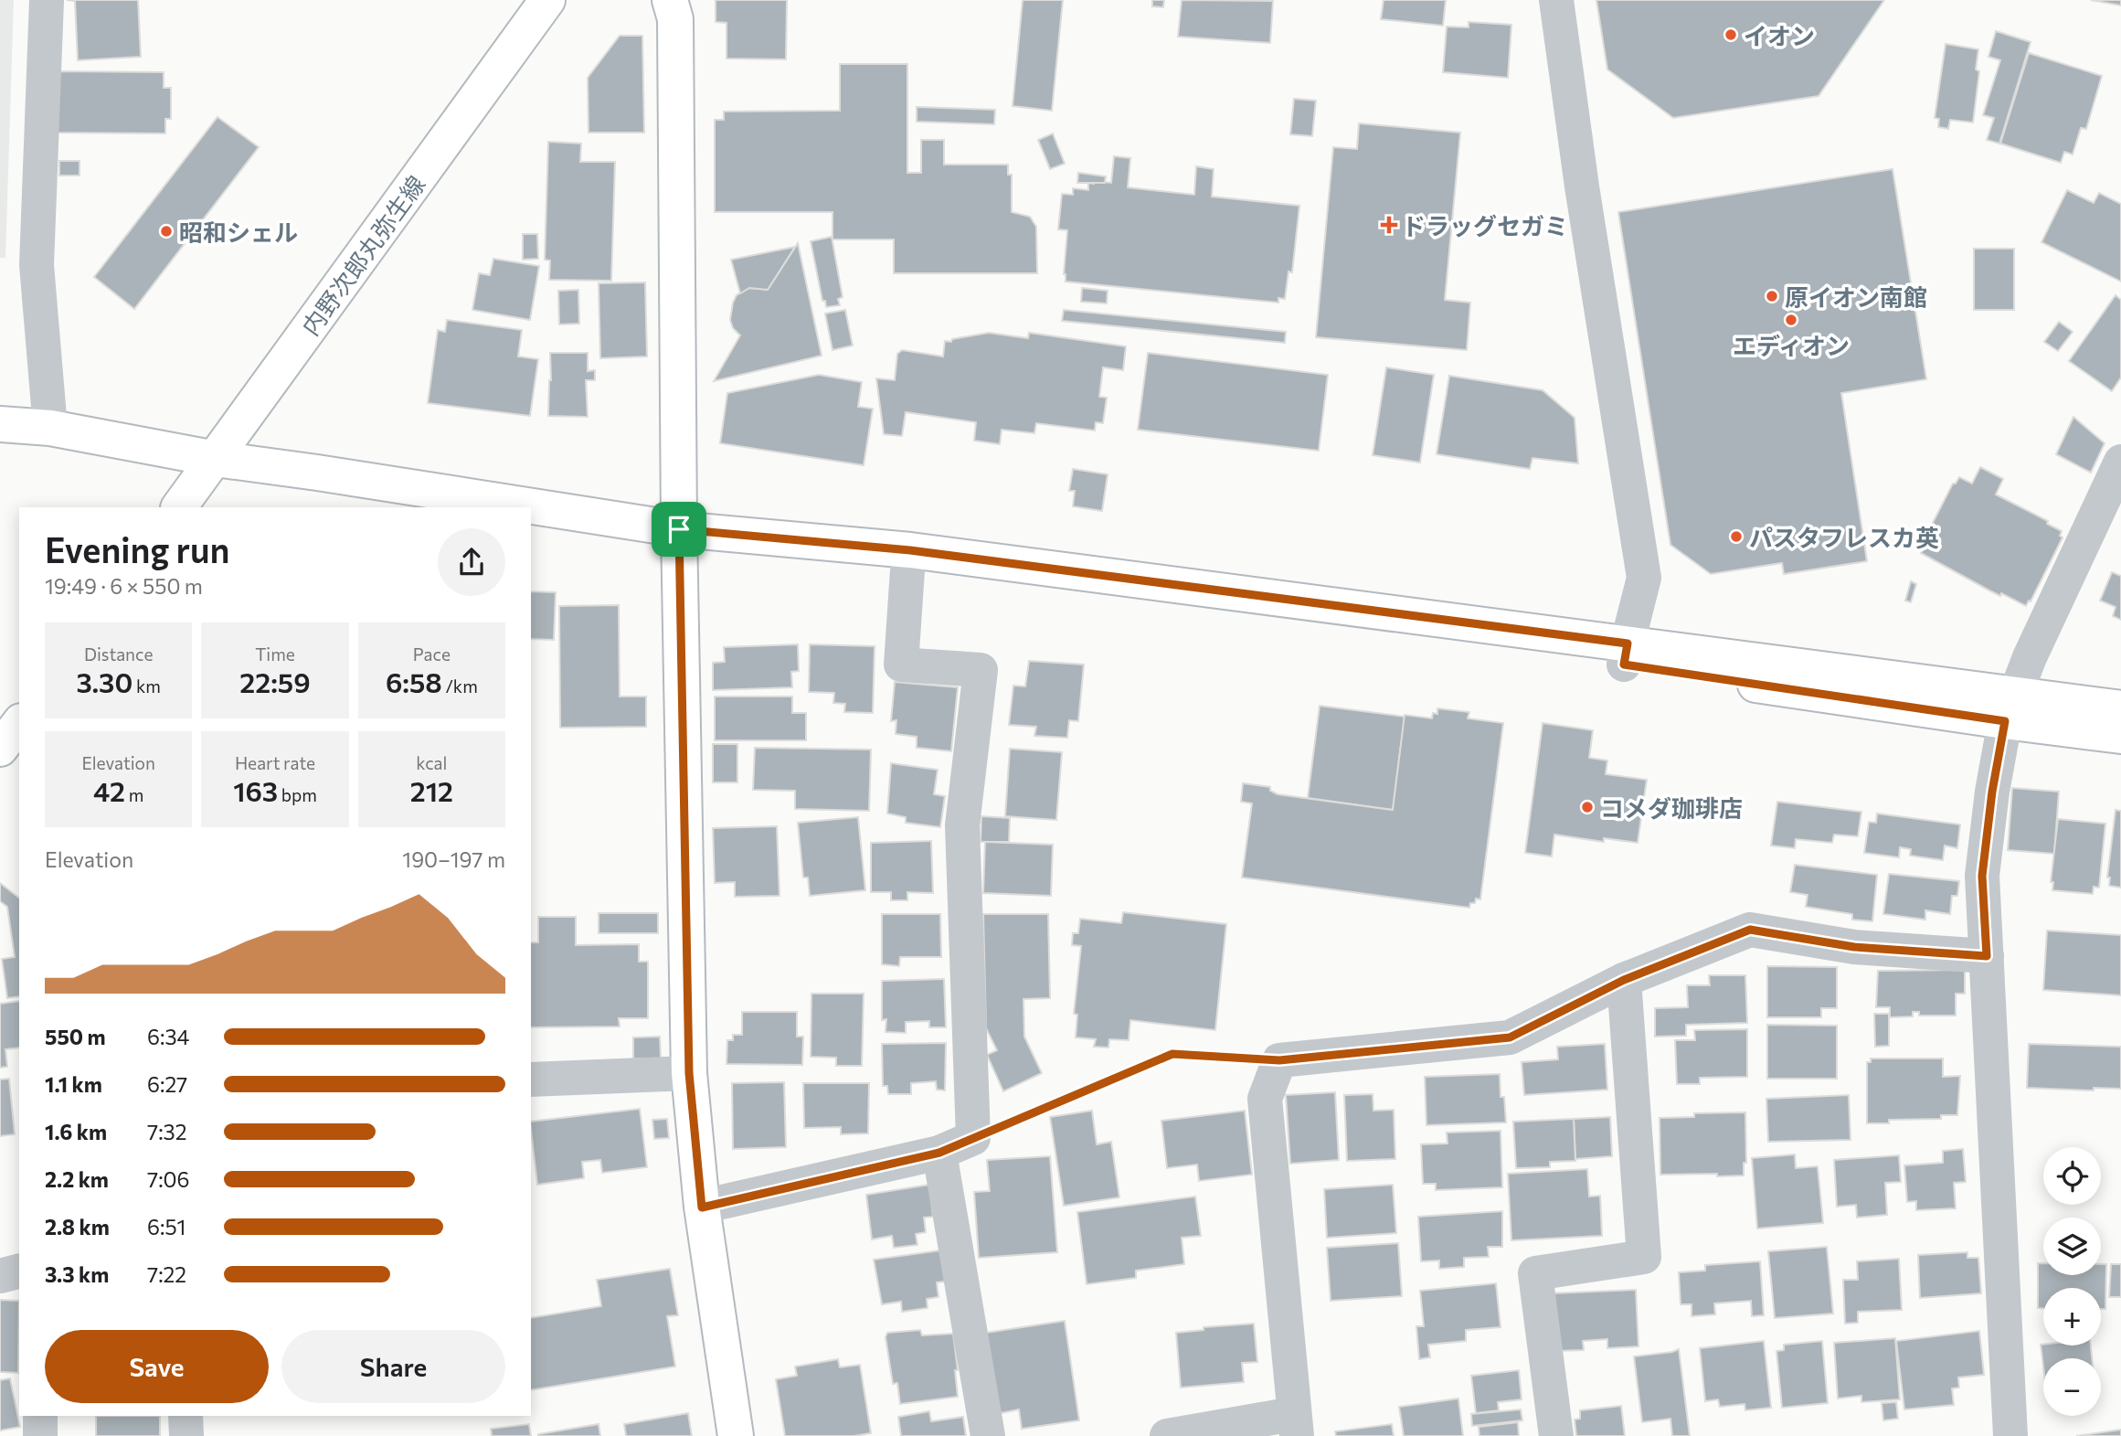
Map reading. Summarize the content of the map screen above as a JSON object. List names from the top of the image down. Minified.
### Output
{"streets":{"street":["内野次郎丸弥生線"]},"places":{"other":["イオン","昭和シェル","原イオン南館","エディオン","パスタフレスカ英","コメダ珈琲店"],"health":["ドラッグセガミ"]},"page":{"heading":["Evening run","19:49 · 6 × 550 m"],"stats":[["Distance","3.30 km"],["Time","22:59"],["Pace","6:58 /km"],["Elevation","42 m"],["Heart rate","163 bpm"],["kcal","212"]],"chart":["Elevation","190–197 m"],"list":[{"name":"550 m","note":"6:34"},{"name":"1.1 km","note":"6:27"},{"name":"1.6 km","note":"7:32"},{"name":"2.2 km","note":"7:06"},{"name":"2.8 km","note":"6:51"},{"name":"3.3 km","note":"7:22"}],"map_buttons":["+","−"],"buttons":["Save","Share"]}}
